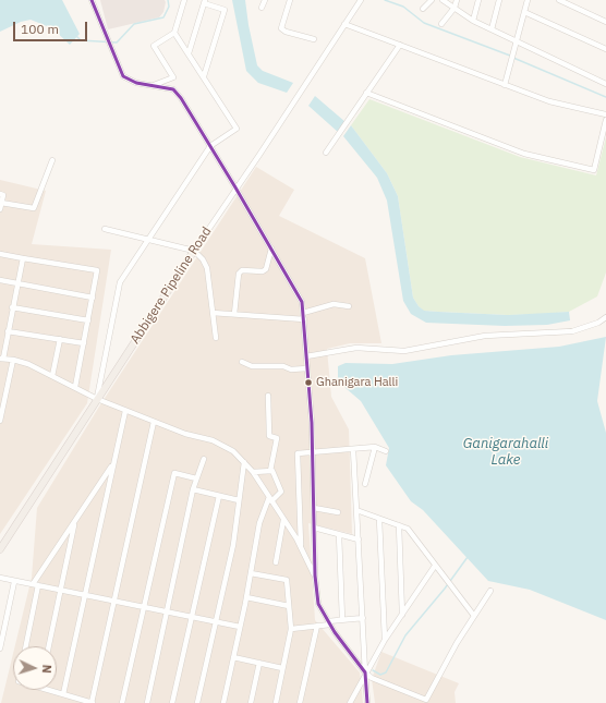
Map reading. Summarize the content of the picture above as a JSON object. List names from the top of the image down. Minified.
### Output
{"streets":{"main road":["Abbigere Pipeline Road"]},"water":["Ganigarahalli Lake"],"places":["Ghanigara Halli"],"scale_bar":"100 m","north":"right"}
